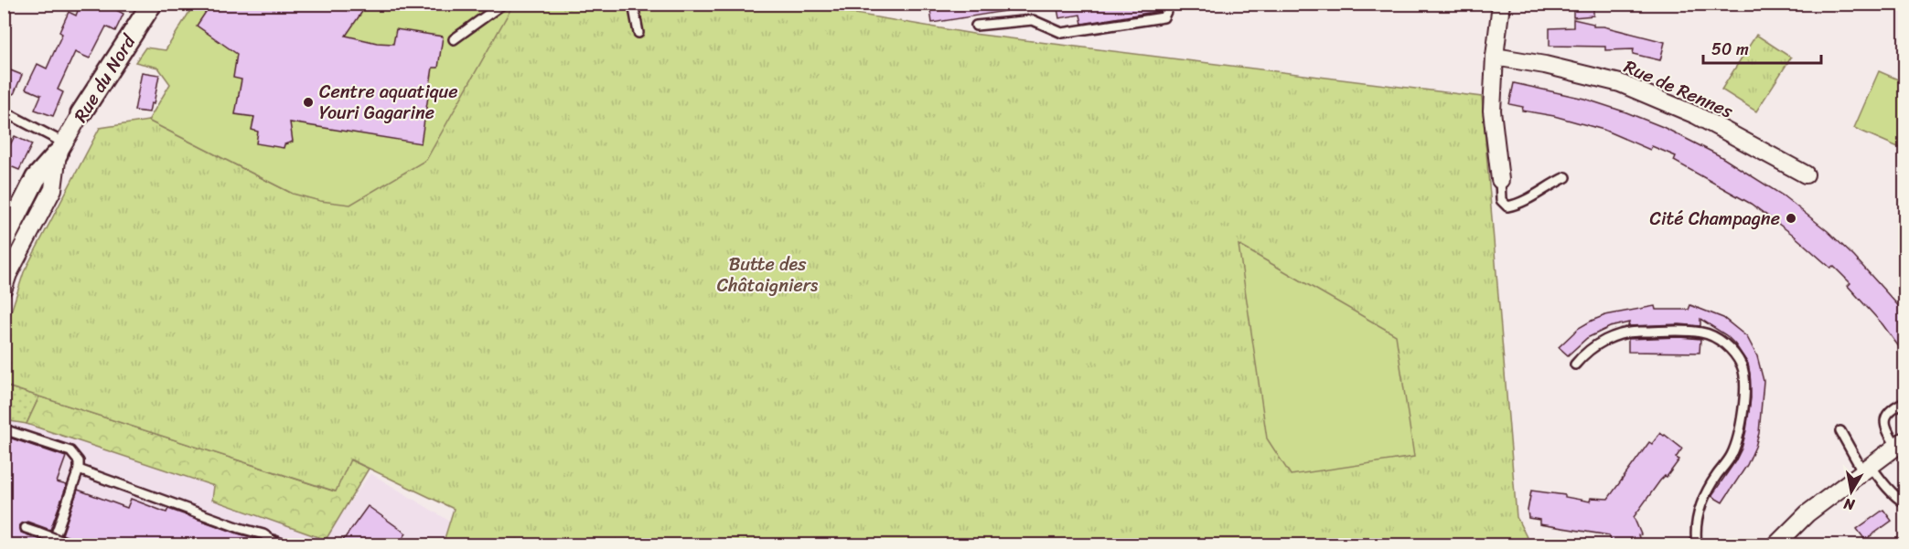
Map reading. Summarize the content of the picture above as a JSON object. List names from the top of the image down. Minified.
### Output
{"streets":{"street":["Rue du Nord","Rue de Rennes"]},"parks":["Butte des Châtaigniers"],"places":["Centre aquatique Youri Gagarine","Cité Champagne"],"scale_bar":"50 m","north":"bottom"}
